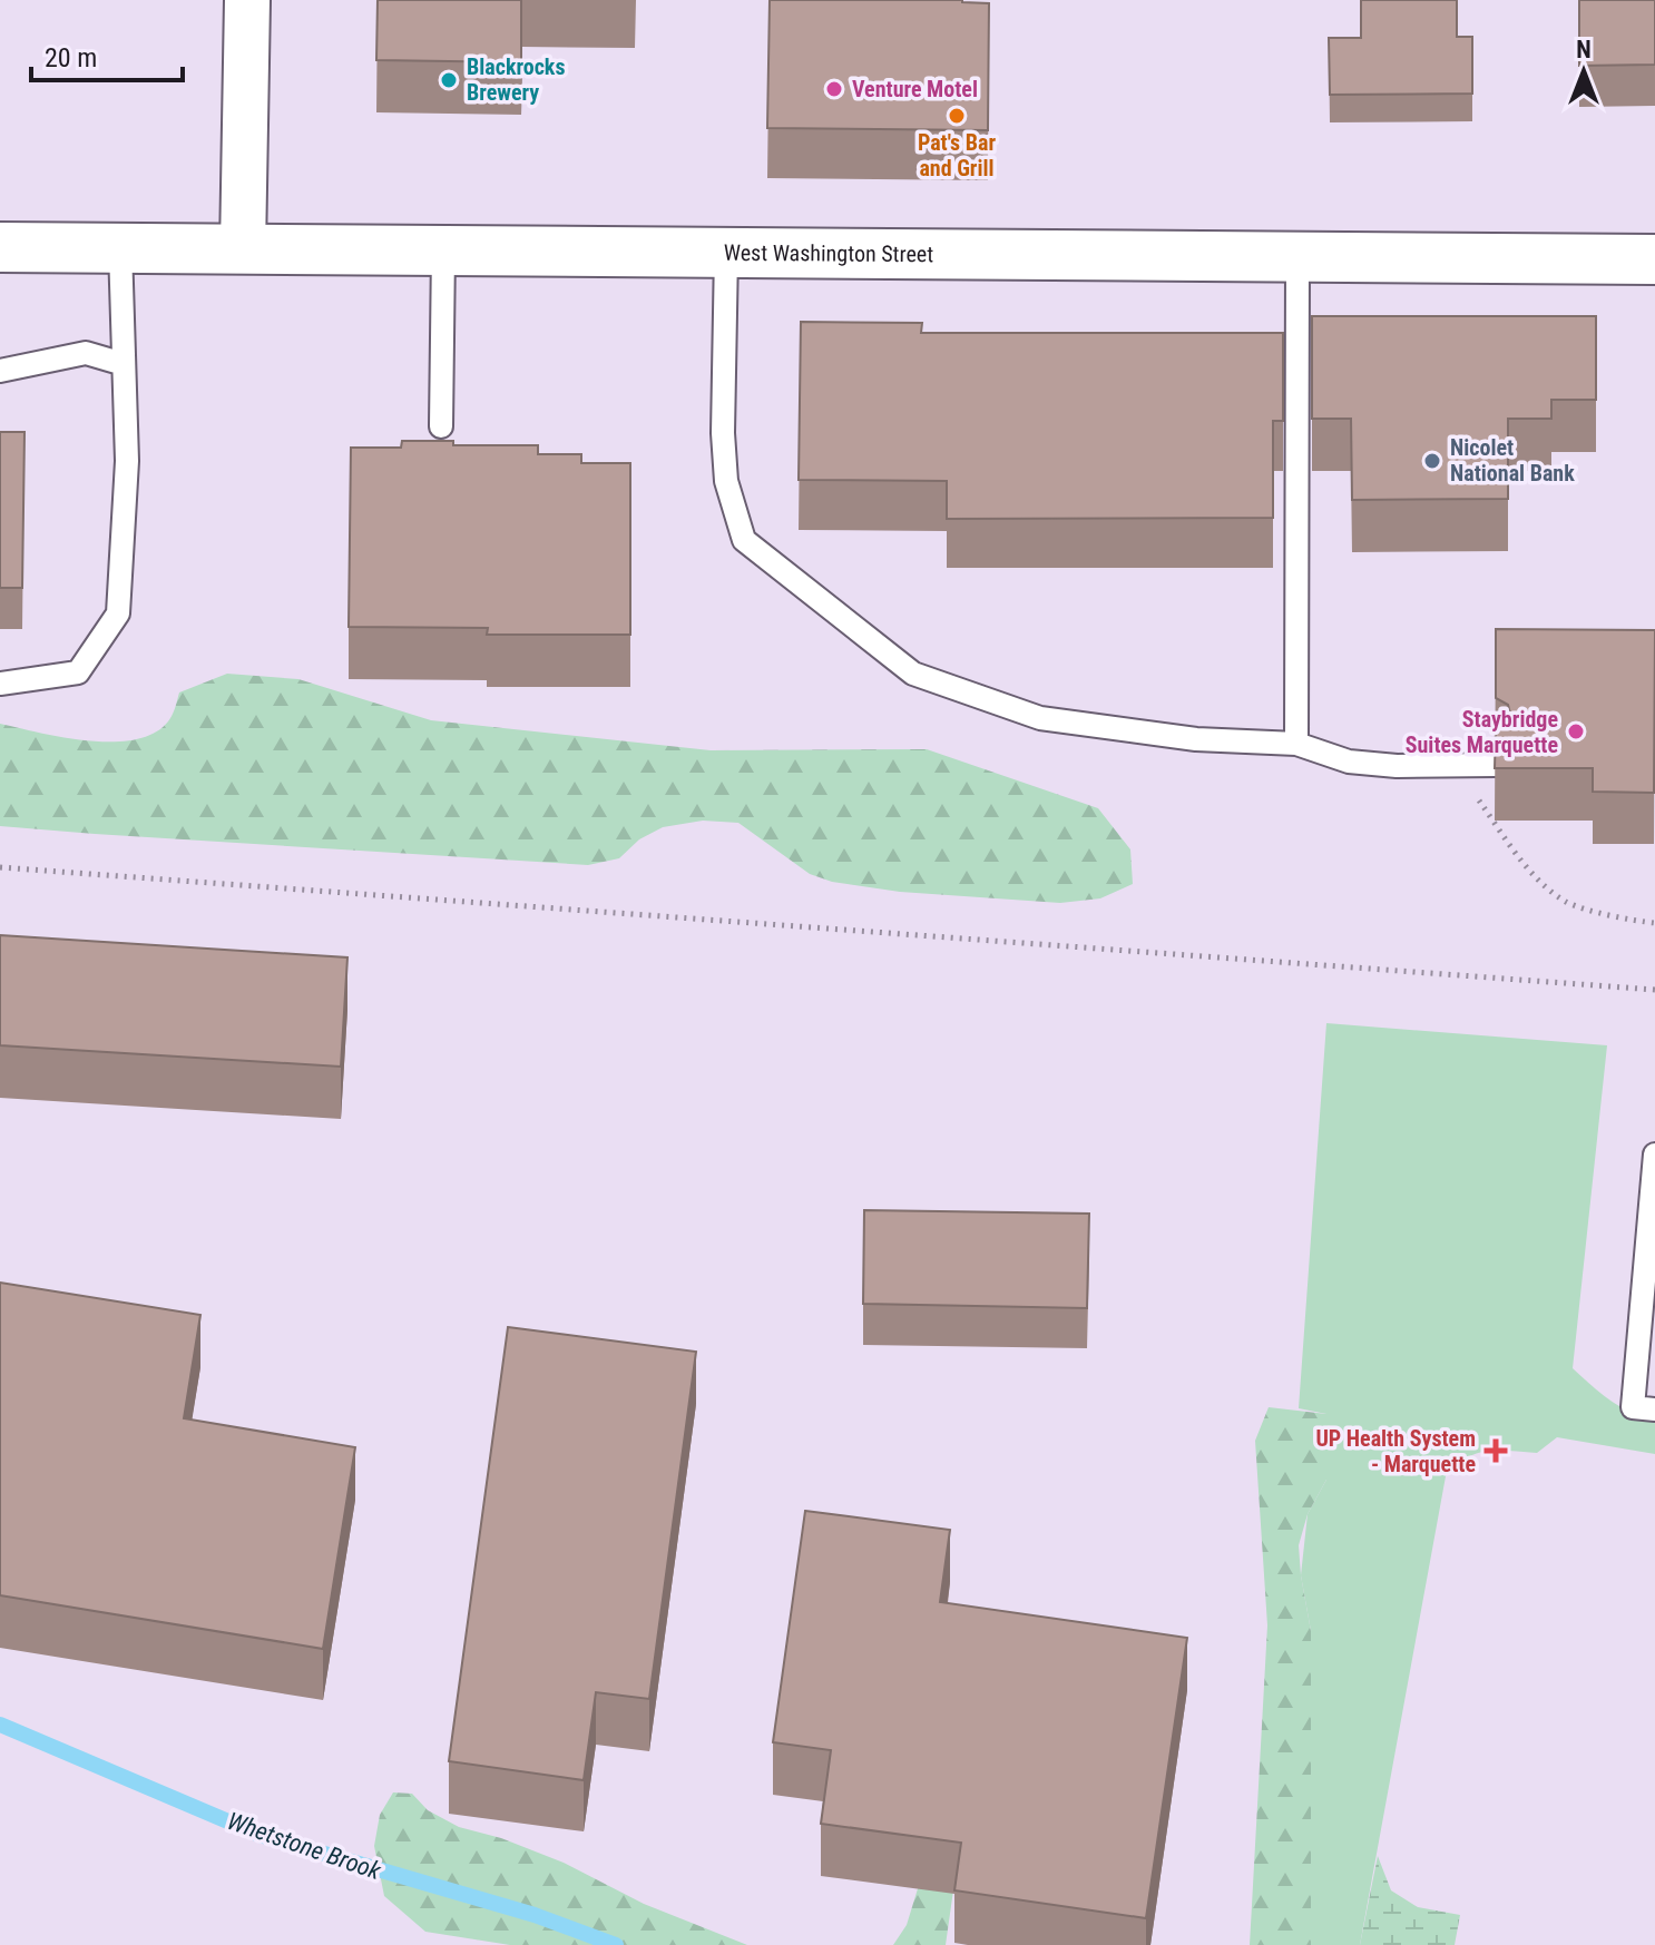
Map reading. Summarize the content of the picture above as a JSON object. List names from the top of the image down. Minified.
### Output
{"streets":{"main road":["West Washington Street"]},"water":["Whetstone Brook"],"places":{"other":["Blackrocks Brewery","Venture Motel","Pat's Bar and Grill","Nicolet National Bank","Staybridge Suites Marquette"],"health":["UP Health System - Marquette"]},"scale_bar":"20 m","north":"top"}
